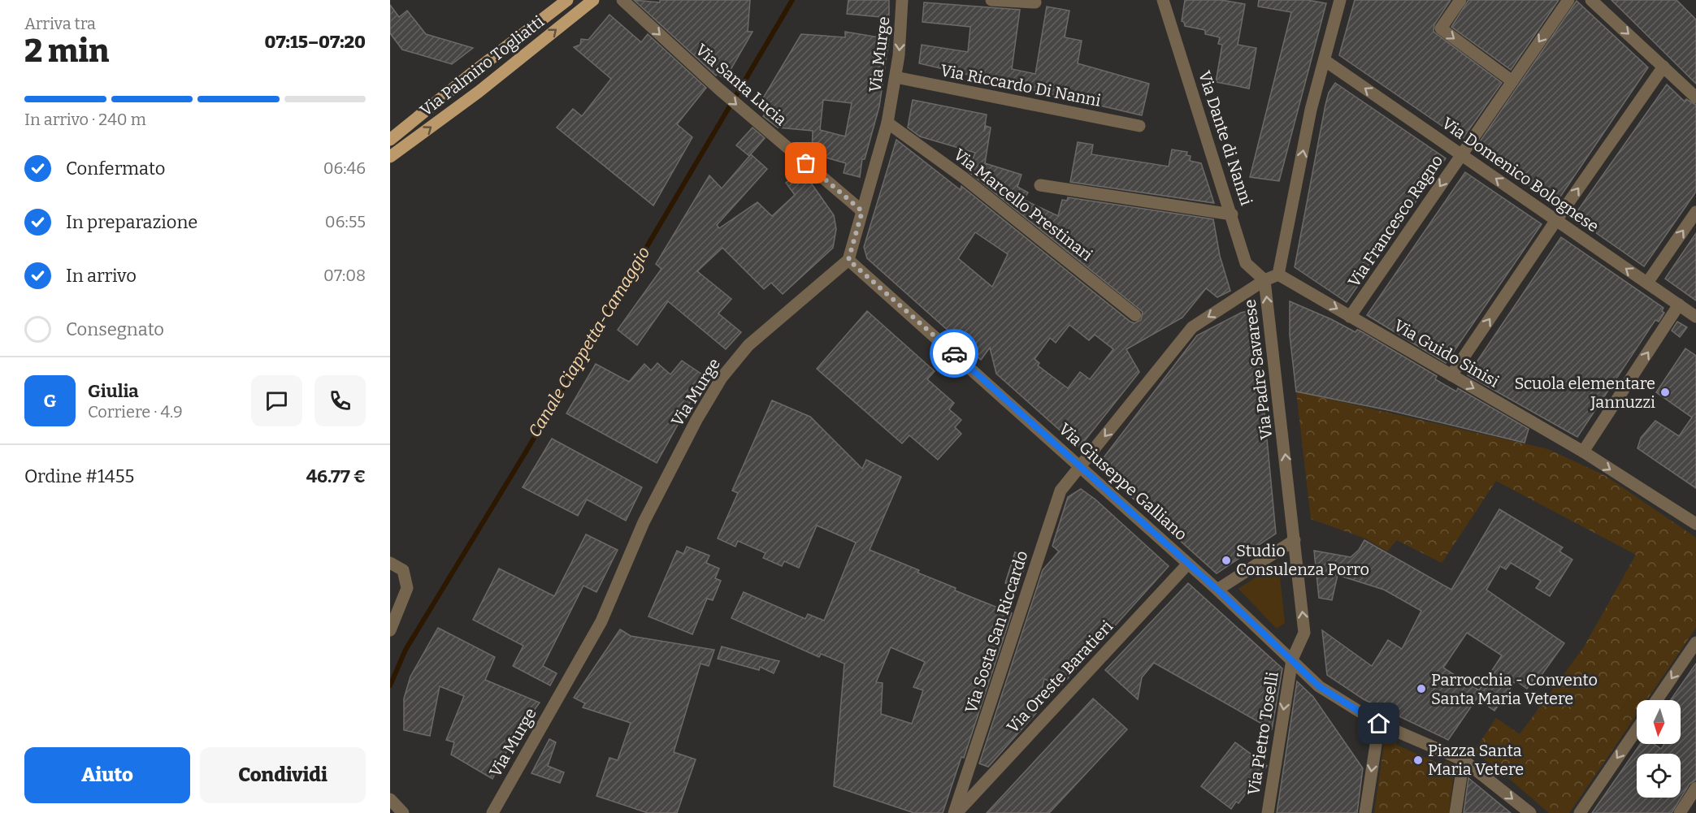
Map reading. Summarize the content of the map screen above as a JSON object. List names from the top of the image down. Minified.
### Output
{"streets":{"main road":["Via Palmiro Togliatti"],"street":["Via Murge","Via Santa Lucia","Via Riccardo Di Nanni","Via Dante di Nanni","Via Domenico Bolognese","Via Marcello Prestinari","Via Francesco Ragno","Via Guido Sinisi","Via Padre Savarese","Via Giuseppe Galliano","Via Sosta San Riccardo","Via Oreste Baratieri","Via Pietro Toselli"]},"crossings":[["Via Murge","Via Santa Lucia"],["Via Murge","Via Riccardo Di Nanni"],["Via Murge","Via Marcello Prestinari"],["Via Murge","Via Giuseppe Galliano"],["Via Dante di Nanni","Via Padre Savarese"],["Via Dante di Nanni","Via Sosta San Riccardo"],["Via Domenico Bolognese","Via Francesco Ragno"],["Via Francesco Ragno","Via Guido Sinisi"],["Via Guido Sinisi","Via Padre Savarese"],["Via Padre Savarese","Via Giuseppe Galliano"],["Via Padre Savarese","Via Sosta San Riccardo"],["Via Padre Savarese","Via Pietro Toselli"],["Via Giuseppe Galliano","Via Sosta San Riccardo"],["Via Giuseppe Galliano","Via Oreste Baratieri"],["Via Giuseppe Galliano","Via Pietro Toselli"],["Via Sosta San Riccardo","Via Oreste Baratieri"]],"one_way":["Via Santa Lucia","Via Domenico Bolognese","Via Francesco Ragno","Via Guido Sinisi","Via Padre Savarese","Via Sosta San Riccardo"],"water":["Canale Ciappetta-Camaggio"],"places":["Scuola elementare Jannuzzi","Studio Consulenza Porro","Parrocchia - Convento Santa Maria Vetere","Piazza Santa Maria Vetere"],"north":"bottom","page":{"heading":["2 min","Arriva tra","07:15–07:20"],"panel":["Giulia","Corriere · 4.9","Ordine #1455","46.77 €"],"bar":"In arrivo · 240 m","list":[["Confermato","06:46"],["In preparazione","06:55"],["In arrivo","07:08"],"Consegnato"],"round":"G","buttons":["Aiuto","Condividi"]}}
